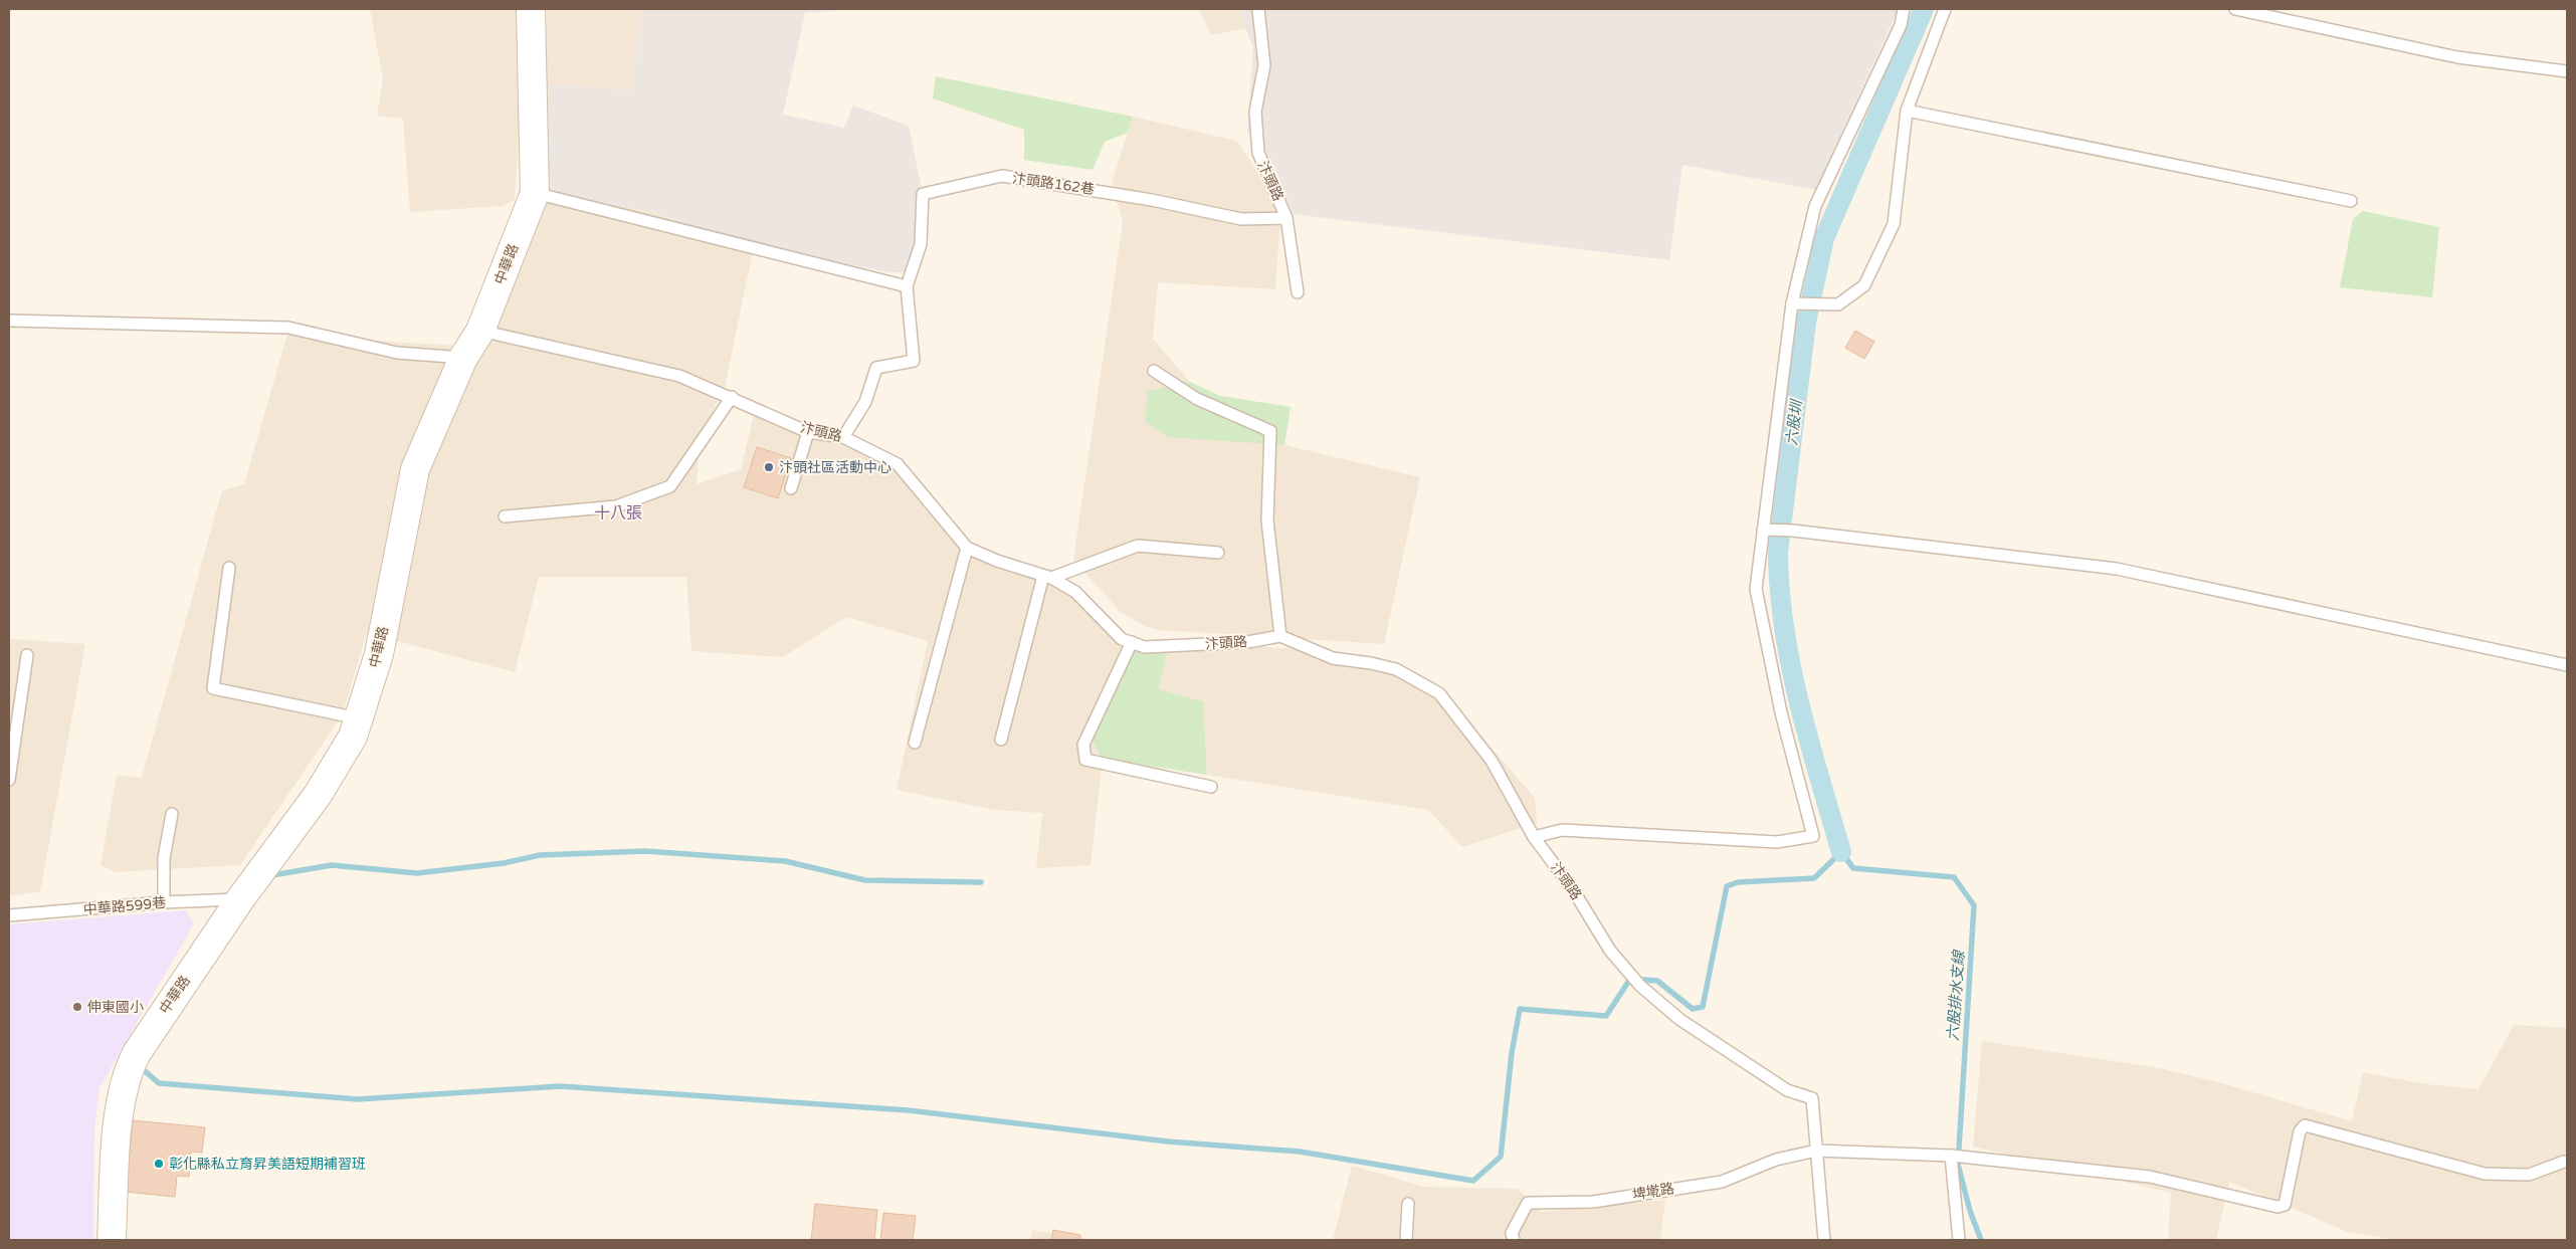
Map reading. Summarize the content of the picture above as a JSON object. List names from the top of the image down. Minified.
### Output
{"streets":{"street":["中華路"],"lane":["汴頭路","汴頭路162巷","中華路599巷","埤墘路"]},"crossings":[["汴頭路","汴頭路162巷"],["汴頭路","中華路"],["汴頭路","埤墘路"],["中華路","中華路599巷"]],"districts":["十八張"],"water":["六股圳","六股排水支線"],"places":["汴頭社區活動中心","伸東國小","彰化縣私立育昇美語短期補習班"]}
